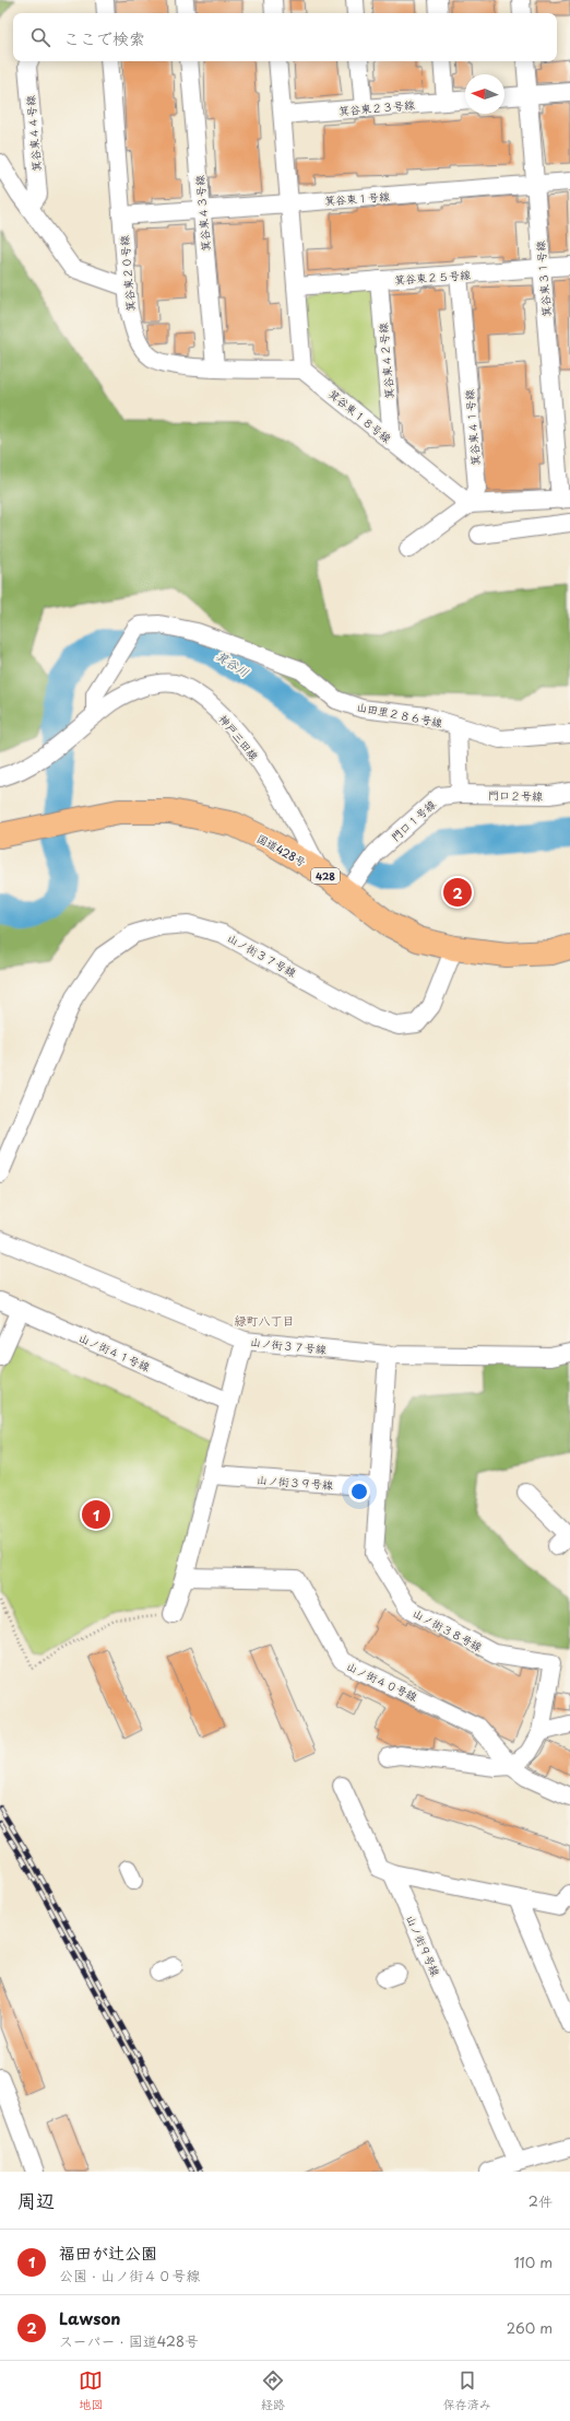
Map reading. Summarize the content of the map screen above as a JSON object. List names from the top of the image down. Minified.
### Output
{"streets":{"highway":["国道428号","428"],"street":["箕谷東２３号線","箕谷東４４号線","箕谷東１号線","箕谷東４３号線","箕谷東２０号線","箕谷東２５号線","箕谷東３１号線","箕谷東４２号線","箕谷東１８号線","箕谷東４１号線","山田里２８６号線","神戸三田線","門口２号線","門口１号線","山ノ街３７号線","山ノ街４１号線","山ノ街３９号線","山ノ街３８号線","山ノ街４０号線","山ノ街９号線"]},"crossings":[["箕谷東１号線","箕谷東４３号線"],["箕谷東１号線","箕谷東２０号線"],["箕谷東１号線","箕谷東３１号線"],["箕谷東４３号線","箕谷東２０号線"],["箕谷東２０号線","箕谷東１８号線"],["箕谷東２５号線","箕谷東３１号線"],["箕谷東２５号線","箕谷東４２号線"],["箕谷東２５号線","箕谷東４１号線"],["箕谷東４２号線","箕谷東１８号線"],["箕谷東１８号線","箕谷東４１号線"],["山田里２８６号線","神戸三田線"],["神戸三田線","国道428号"],["門口２号線","門口１号線"],["門口１号線","国道428号"],["国道428号","山ノ街３７号線"],["山ノ街３７号線","山ノ街３８号線"],["山ノ街３９号線","山ノ街３８号線"],["山ノ街３８号線","山ノ街４０号線"]],"districts":["緑町八丁目"],"water":["箕谷川"],"north":"left","page":{"search":"ここで検索","pins":["2","1"],"heading":["周辺","2件"],"list":[{"mark":"1","name":"福田が辻公園","note":"公園 · 山ノ街４０号線","value":"110 m"},{"mark":"2","name":"Lawson","note":"スーパー · 国道428号","value":"260 m"}],"nav":["地図","経路","保存済み"]}}
